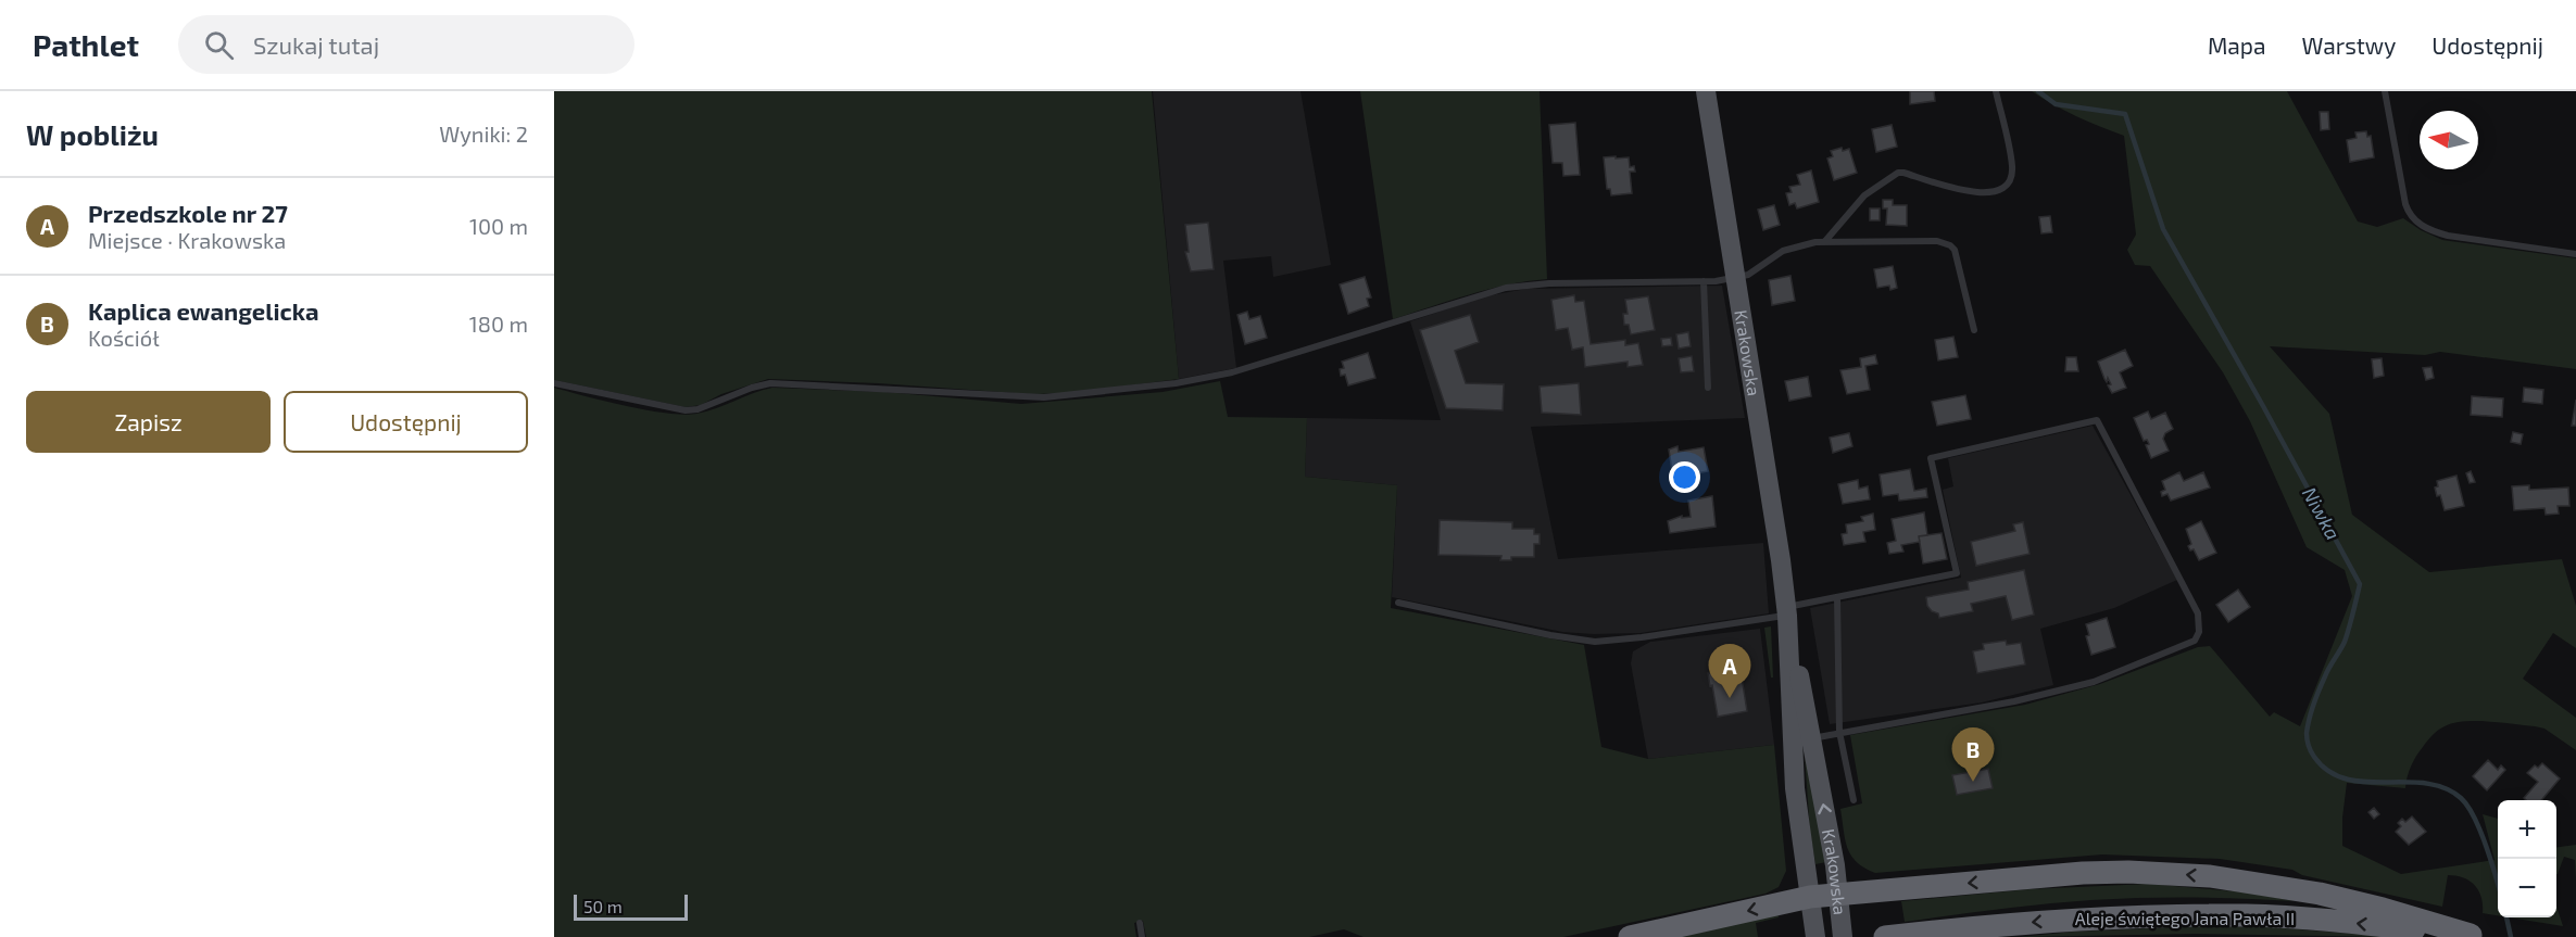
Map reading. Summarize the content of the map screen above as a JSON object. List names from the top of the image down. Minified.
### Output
{"streets":{"highway":["Aleje świętego Jana Pawła II"],"main road":["Krakowska"]},"water":["Niwka"],"scale_bar":"50 m","north":"left","page":{"header":"Pathlet","search":"Szukaj tutaj","nav":["Mapa","Warstwy","Udostępnij"],"heading":["W pobliżu","Wyniki: 2"],"list":[{"mark":"A","name":"Przedszkole nr 27","note":"Miejsce · Krakowska","value":"100 m"},{"mark":"B","name":"Kaplica ewangelicka","note":"Kościół","value":"180 m"}],"buttons":["Zapisz","Udostępnij"],"pins":["A","B"],"map_buttons":["+","−"],"scale":"50 m"}}
